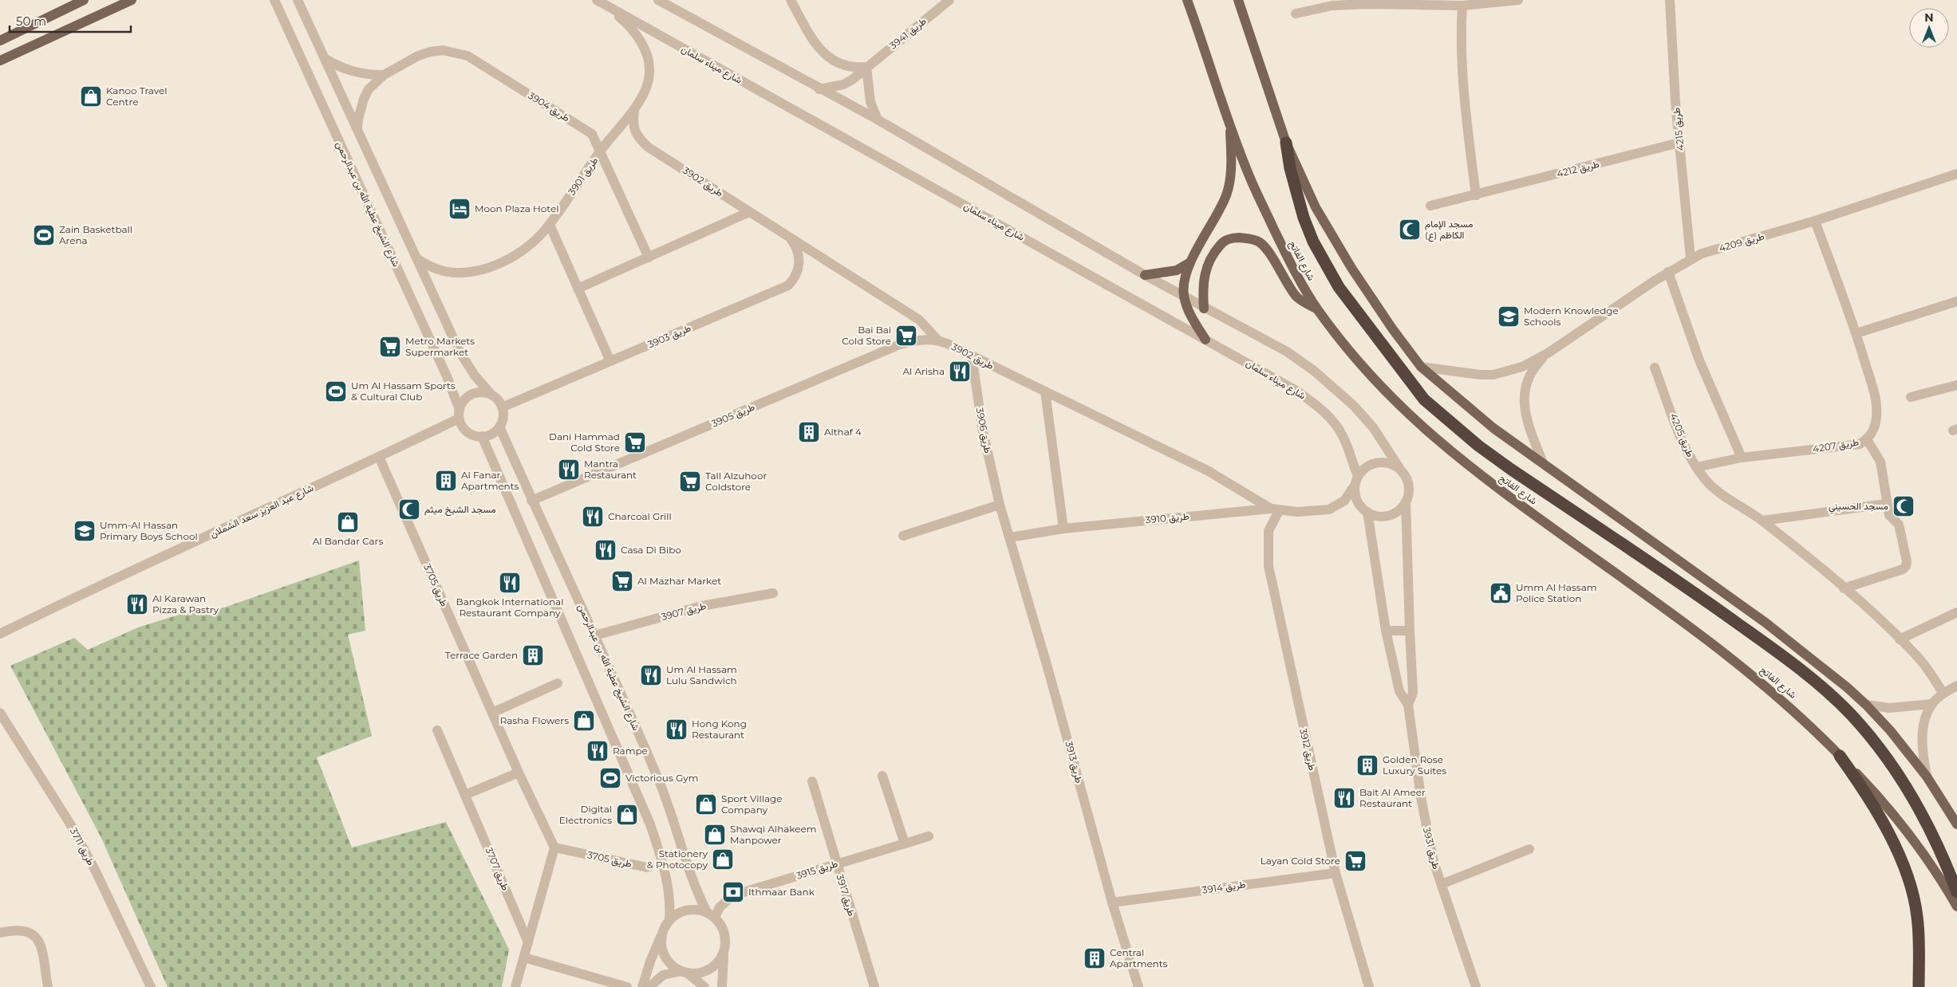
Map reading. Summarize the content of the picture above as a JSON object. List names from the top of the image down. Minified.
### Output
{"streets":{"main road":["شارع الفاتح"],"street":["طريق 3941","شارع ميناء سلمان","طريق 3904","طريق 4215","طريق 4212","طريق 3901","طريق 3902","شارع الشيخ عطية الله بن عبدالرحمن","طريق 4209","طريق 3903","طريق 3905","طريق 3906","طريق 4205","طريق 4207","شارع عبد العزيز سعد الشملان","طريق 3910","طريق 3705","طريق 3907","طريق 3912","طريق 3913","طريق 3711","طريق 3931","طريق 3707","طريق 3915","طريق 3914","طريق 3917"]},"crossings":[["شارع ميناء سلمان","طريق 3901"],["شارع ميناء سلمان","طريق 3902"],["شارع ميناء سلمان","طريق 3931"],["طريق 3904","طريق 3901"],["طريق 4215","طريق 4212"],["طريق 4215","طريق 4209"],["طريق 3901","طريق 3902"],["طريق 3902","طريق 3903"],["طريق 3902","طريق 3905"],["طريق 3902","طريق 3906"],["طريق 3902","طريق 3910"],["طريق 3902","طريق 3912"],["طريق 3902","طريق 3931"],["شارع الشيخ عطية الله بن عبدالرحمن","طريق 3903"],["شارع الشيخ عطية الله بن عبدالرحمن","طريق 3905"],["شارع الشيخ عطية الله بن عبدالرحمن","شارع عبد العزيز سعد الشملان"],["شارع الشيخ عطية الله بن عبدالرحمن","طريق 3907"],["شارع الشيخ عطية الله بن عبدالرحمن","طريق 3915"],["طريق 4209","طريق 4207"],["طريق 3903","شارع عبد العزيز سعد الشملان"],["طريق 3906","طريق 3910"],["طريق 3906","طريق 3913"],["طريق 4205","طريق 4207"],["شارع عبد العزيز سعد الشملان","طريق 3705"],["طريق 3910","طريق 3912"],["طريق 3910","طريق 3913"],["طريق 3912","طريق 3914"],["طريق 3913","طريق 3914"],["طريق 3915","طريق 3917"]],"places":{"shop":["Kanoo Travel Centre","Al Bandar Cars","Rasha Flowers","Sport Village Company","Digital Electronics","Shawqi Alhakeem Manpower","Stationery & Photocopy"],"hotel":["Moon Plaza Hotel"],"mosque":["مسجد الإمام الكاظم (ع)","مسجد الحسيني","مسجد الشيخ ميثم"],"sports":["Zain Basketball Arena","Um Al Hassam Sports & Cultural Club","Victorious Gym"],"school or university":["Modern Knowledge Schools","Umm-Al Hassan Primary Boys School"],"supermarket":["Bai Bai Cold Store","Metro Markets Supermarket","Dani Hammad Cold Store","Tall Alzuhoor Coldstore","Al Mazhar Market","Layan Cold Store"],"restaurant":["Al Arisha","Mantra Restaurant","Charcoal Grill","Casa Di Bibo","Bangkok International Restaurant Company","Al Karawan Pizza & Pastry","Um Al Hassam Lulu Sandwich","Hong Kong Restaurant","Rampe","Bait Al Ameer Restaurant"],"building":["Althaf 4","Al Fanar Apartments","Terrace Garden","Golden Rose Luxury Suites","Central Apartments"],"public building":["Umm Al Hassam Police Station"],"bank":["Ithmaar Bank"]},"scale_bar":"50 m","north":"top"}
